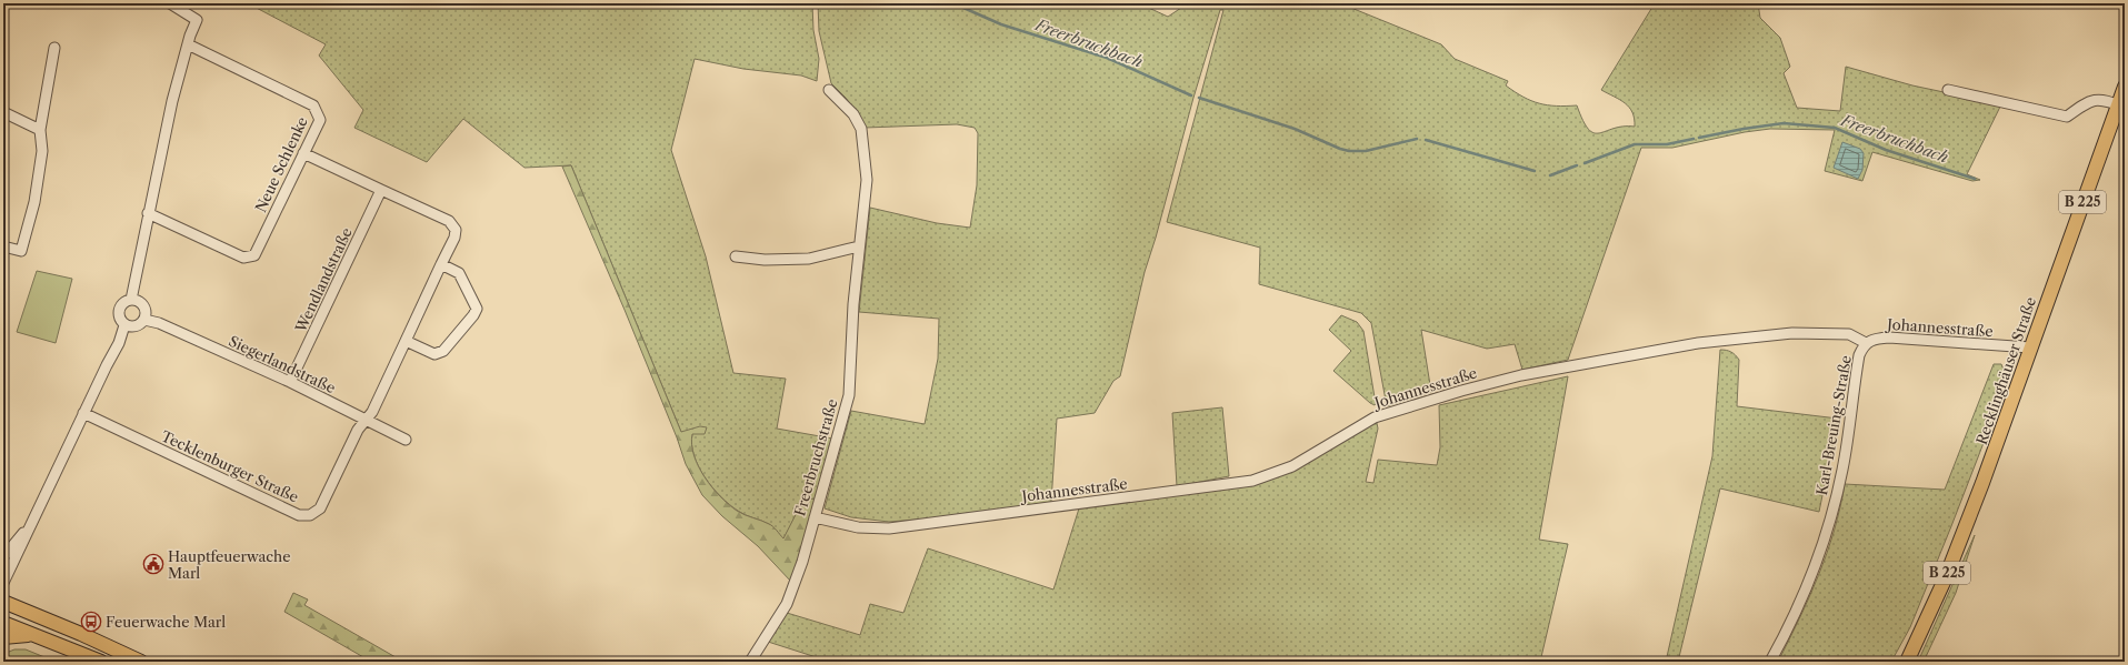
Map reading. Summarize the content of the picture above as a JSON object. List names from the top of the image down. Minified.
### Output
{"streets":{"main road":["B 225","Recklinghäuser Straße"],"street":["Neue Schlenke","Wendlandstraße","Johannesstraße","Siegerlandstraße","Karl-Breuing-Straße","Freerbruchstraße","Tecklenburger Straße"]},"crossings":[["Wendlandstraße","Siegerlandstraße"],["Johannesstraße","Recklinghäuser Straße"],["Johannesstraße","Karl-Breuing-Straße"],["Johannesstraße","Freerbruchstraße"],["Siegerlandstraße","Tecklenburger Straße"]],"water":["Freerbruchbach"],"places":{"public building":["Hauptfeuerwache Marl"],"bus stop":["Feuerwache Marl"]}}
